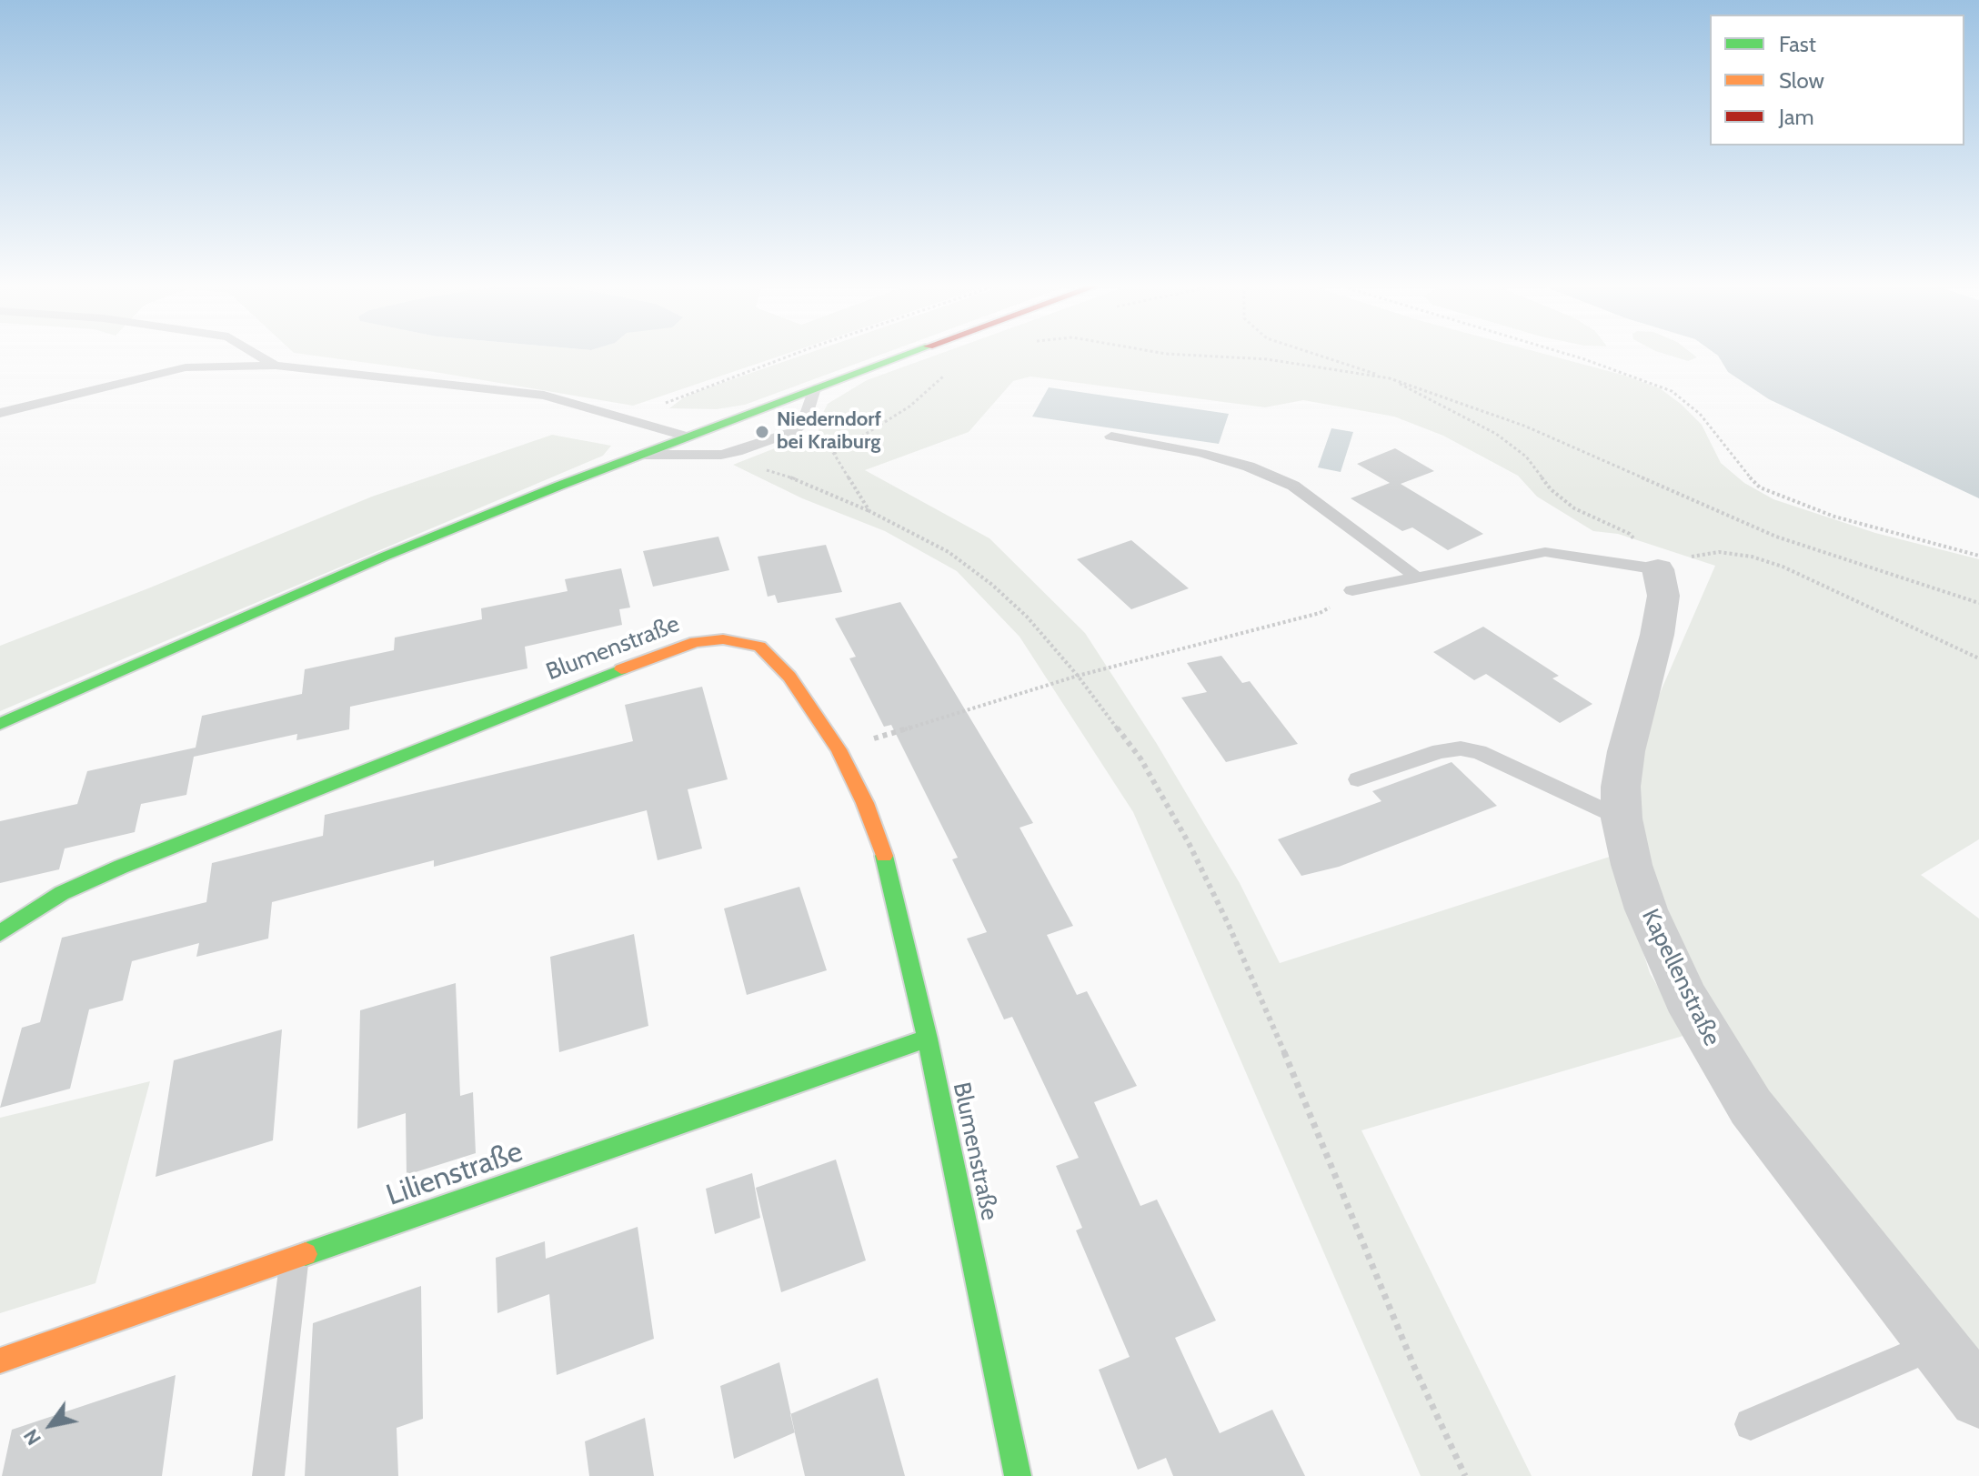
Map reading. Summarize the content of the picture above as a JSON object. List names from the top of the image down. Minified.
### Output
{"streets":{"street":["Blumenstraße","Kapellenstraße","Lilienstraße"]},"crossings":[["Blumenstraße","Lilienstraße"]],"places":["Niederndorf bei Kraiburg"],"legend":["Fast","Slow","Jam"],"north":"bottom left"}
